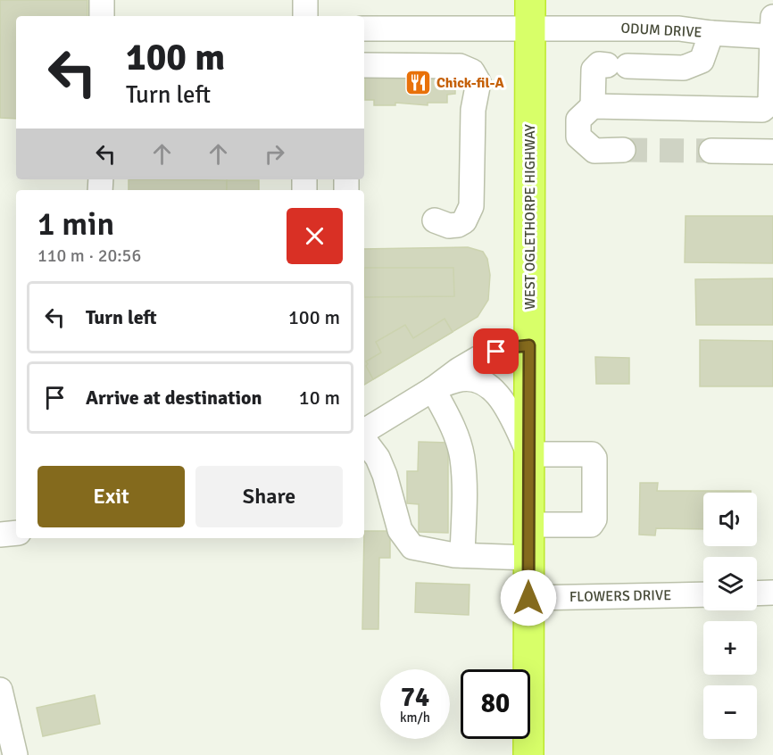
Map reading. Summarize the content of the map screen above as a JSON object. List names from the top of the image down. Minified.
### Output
{"streets":{"highway":["WEST OGLETHORPE HIGHWAY"],"street":["ODUM DRIVE","FLOWERS DRIVE"]},"crossings":[["ODUM DRIVE","WEST OGLETHORPE HIGHWAY"],["WEST OGLETHORPE HIGHWAY","FLOWERS DRIVE"]],"places":{"restaurant":["Chick-fil-A"]},"page":{"turn":["100 m","Turn left"],"heading":["1 min","110 m · 20:56"],"list":[{"name":"Turn left","value":"100 m"},{"name":"Arrive at destination","value":"10 m"}],"buttons":["Exit","Share"],"map_buttons":["+","−"],"speed":"74 km/h","limit":"80"}}
